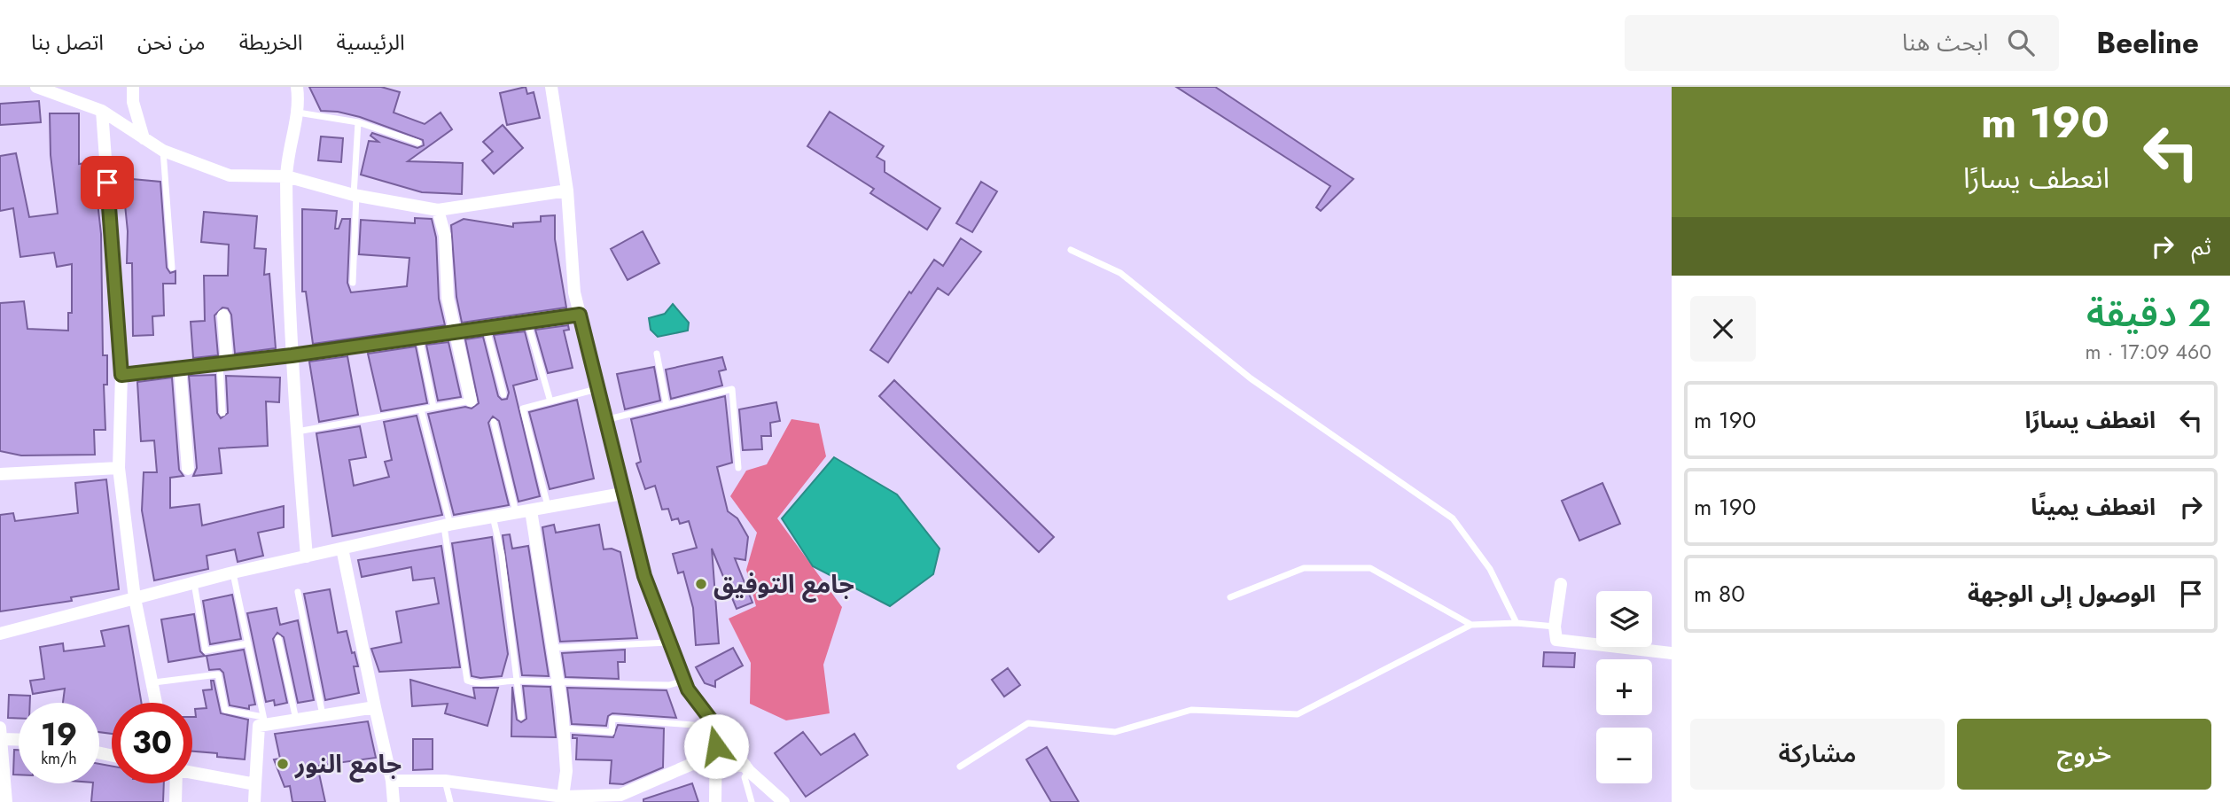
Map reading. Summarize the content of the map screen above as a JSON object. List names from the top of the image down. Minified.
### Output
{"places":["جامع التوفيق","جامع النور"],"page":{"header":"Beeline","search":"ابحث هنا","nav":["الرئيسية","الخريطة","من نحن","اتصل بنا"],"turn":["190 m","انعطف يسارًا"],"then":"ثم","heading":["2 دقيقة","460 m · 17:09"],"list":[{"name":"انعطف يسارًا","value":"190 m"},{"name":"انعطف يمينًا","value":"190 m"},{"name":"الوصول إلى الوجهة","value":"80 m"}],"map_buttons":["+","−"],"speed":"19 km/h","limit":"30","buttons":["خروج","مشاركة"]}}
